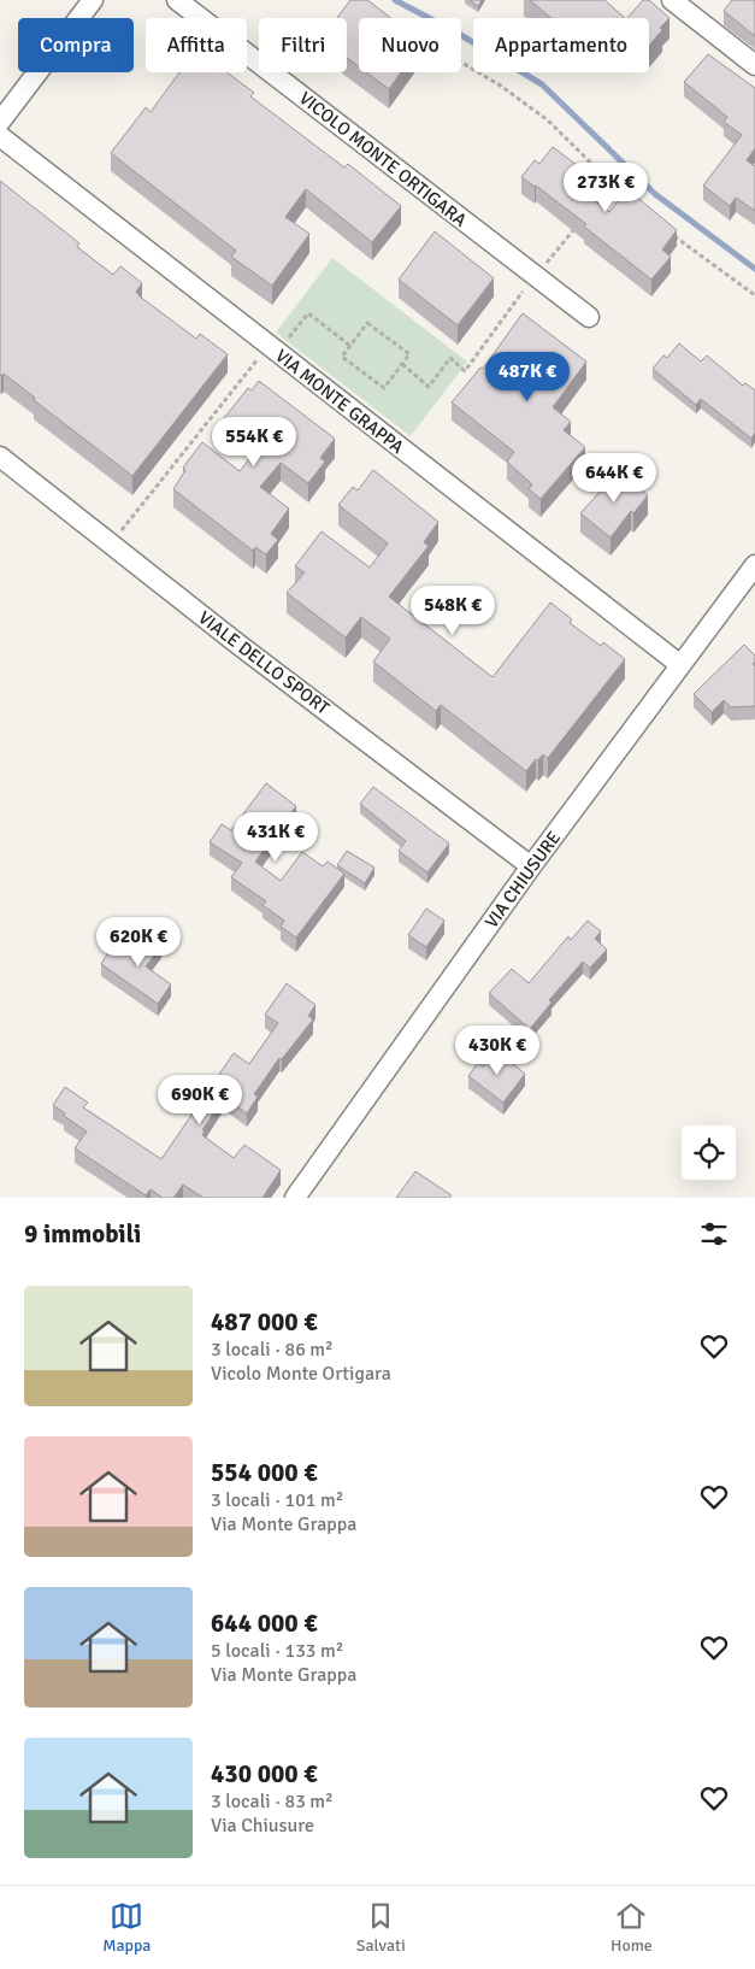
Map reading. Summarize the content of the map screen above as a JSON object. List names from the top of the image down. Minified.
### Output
{"streets":{"street":["VICOLO MONTE ORTIGARA","VIA MONTE GRAPPA","VIALE DELLO SPORT","VIA CHIUSURE"]},"crossings":[["VIA MONTE GRAPPA","VIA CHIUSURE"],["VIALE DELLO SPORT","VIA CHIUSURE"]],"page":{"chip":["Compra","Affitta","Filtri","Nuovo","Appartamento"],"price":["273K €","487K €","554K €","644K €","548K €","431K €","620K €","430K €","690K €"],"heading":"9 immobili","list":[{"name":"487 000 €","note":"3 locali · 86 m² · Vicolo Monte Ortigara"},{"name":"554 000 €","note":"3 locali · 101 m² · Via Monte Grappa"},{"name":"644 000 €","note":"5 locali · 133 m² · Via Monte Grappa"},{"name":"430 000 €","note":"3 locali · 83 m² · Via Chiusure"}],"tabs":["Mappa","Salvati","Home"]}}
